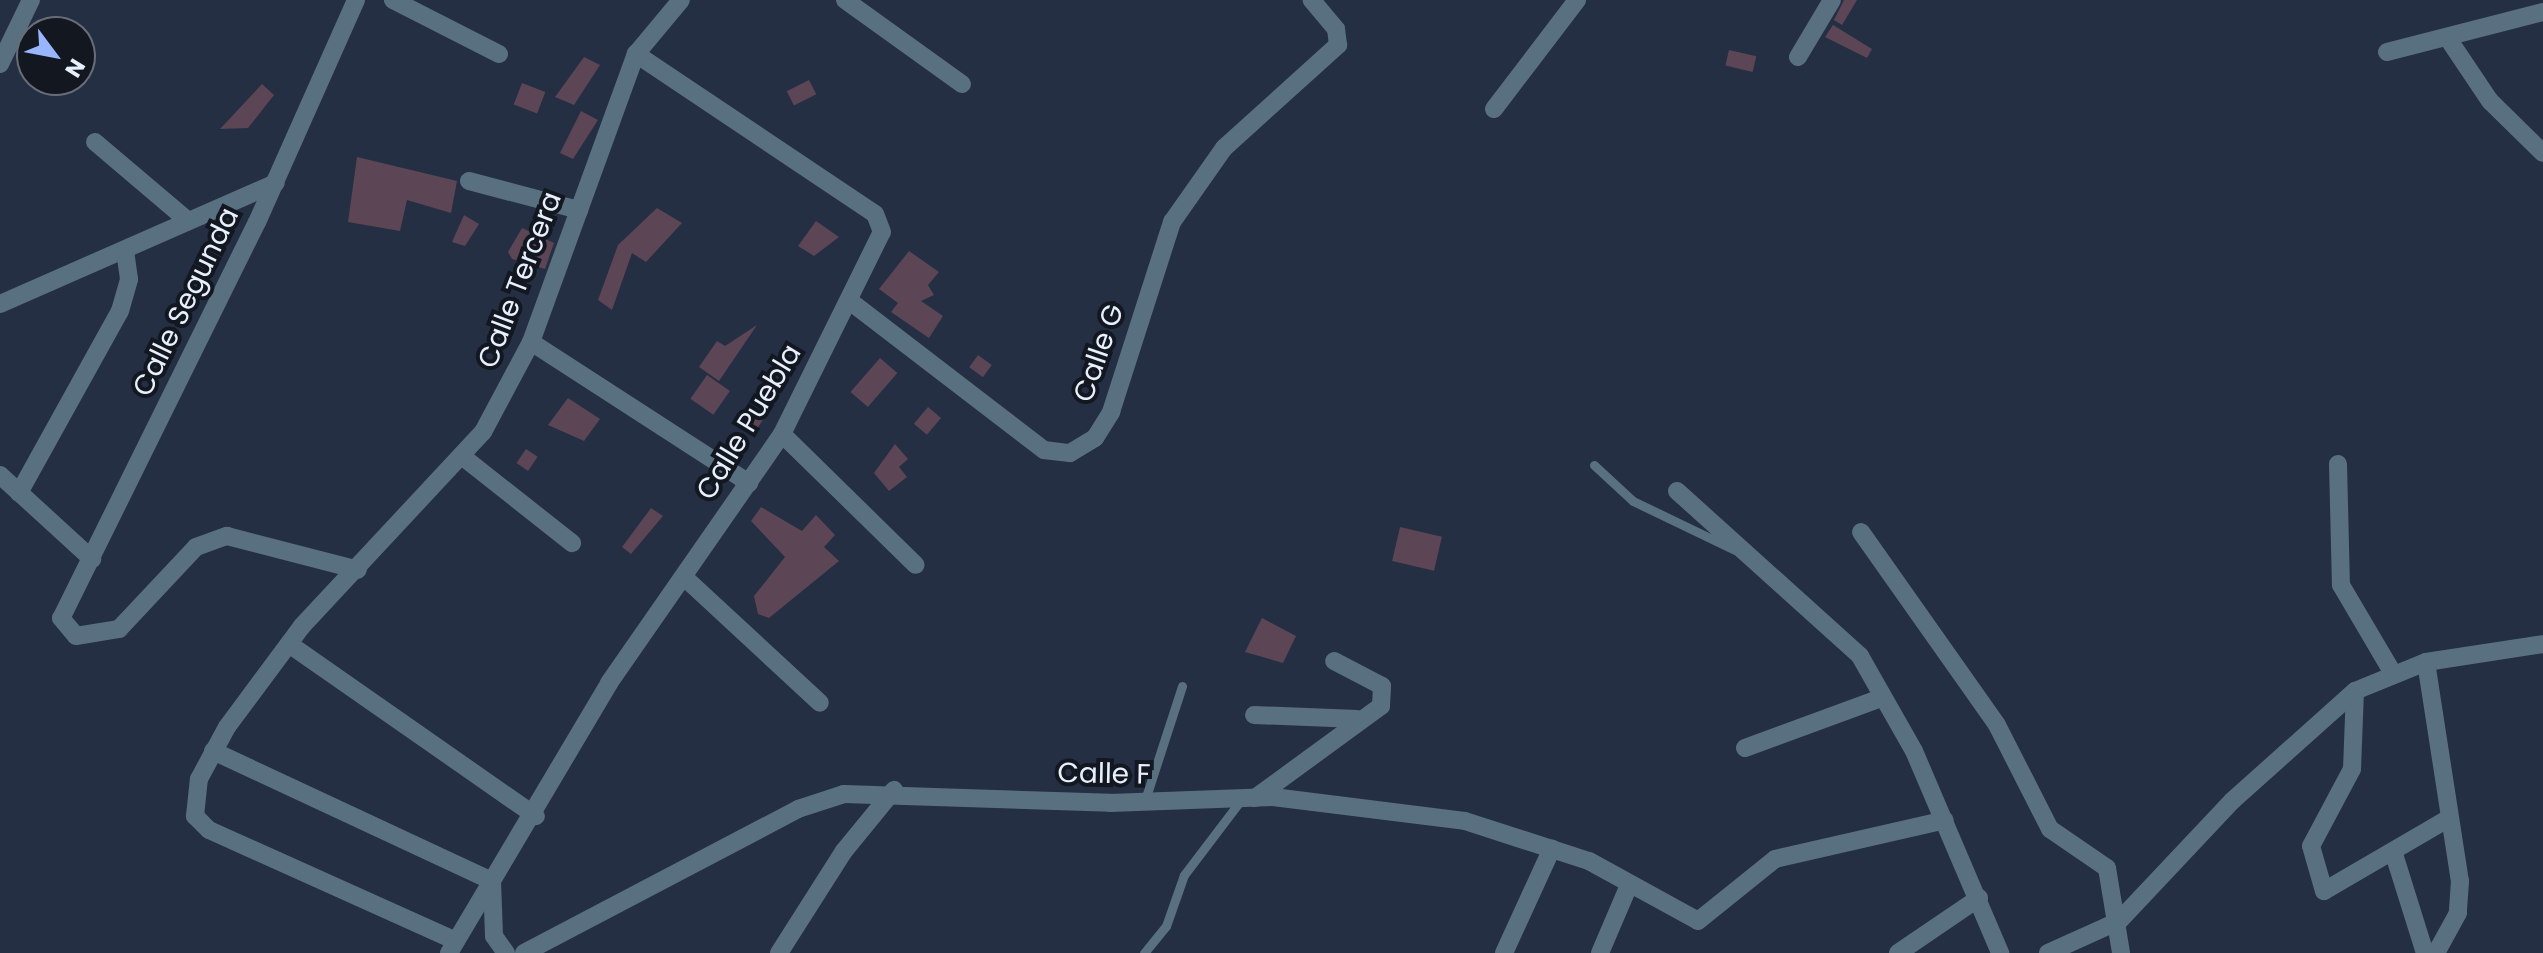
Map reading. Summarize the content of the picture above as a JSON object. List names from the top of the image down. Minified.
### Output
{"streets":{"street":["Calle Tercera","Calle Segunda","Calle G","Calle Puebla","Calle F"]},"crossings":[["Calle Tercera","Calle Segunda"],["Calle Tercera","Calle Puebla"],["Calle G","Calle Puebla"]],"north":"bottom right"}
